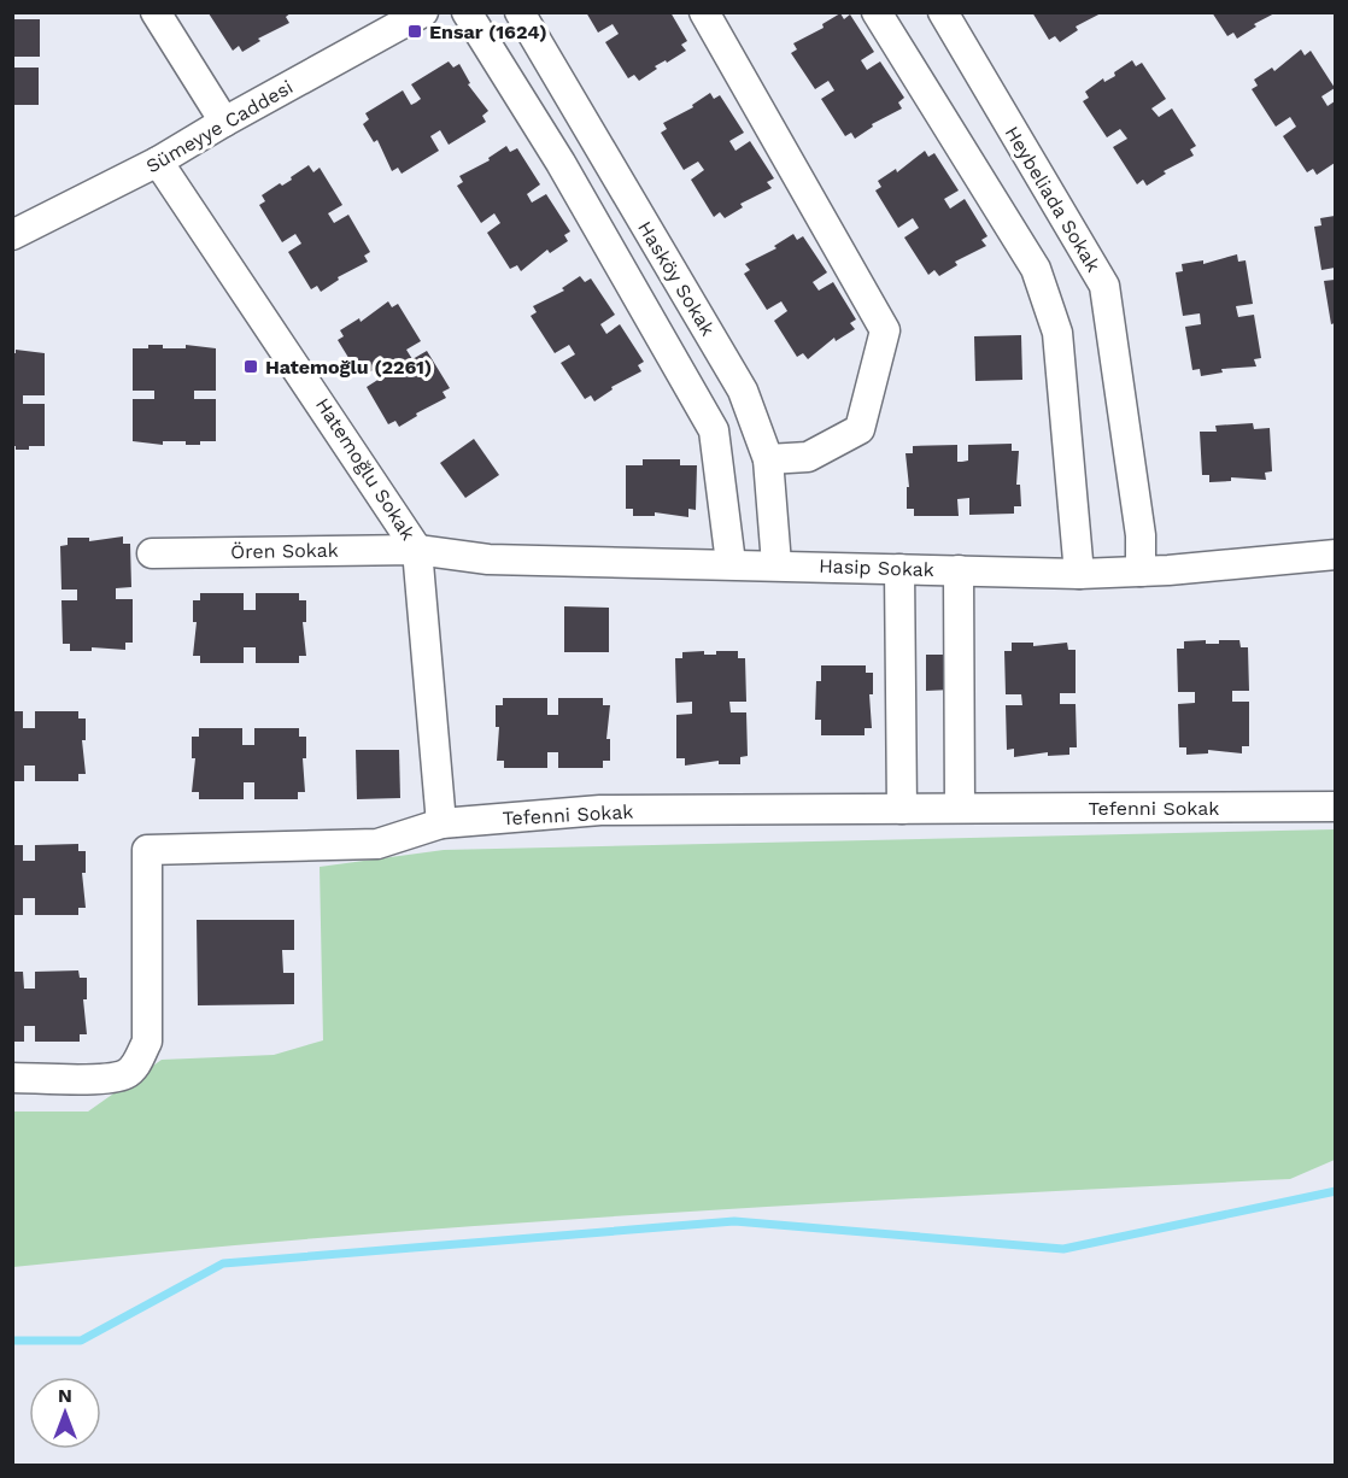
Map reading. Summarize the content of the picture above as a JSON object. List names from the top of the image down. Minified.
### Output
{"streets":{"street":["Sümeyye Caddesi","Heybeliada Sokak","Hasköy Sokak","Hatemoğlu Sokak","Ören Sokak","Hasip Sokak","Tefenni Sokak"]},"crossings":[["Sümeyye Caddesi","Hatemoğlu Sokak"],["Heybeliada Sokak","Hasip Sokak"],["Hasköy Sokak","Hasip Sokak"],["Hatemoğlu Sokak","Ören Sokak"],["Hatemoğlu Sokak","Hasip Sokak"],["Hatemoğlu Sokak","Tefenni Sokak"],["Ören Sokak","Hasip Sokak"]],"places":{"transit":["Ensar (1624)","Hatemoğlu (2261)"]},"north":"top"}
